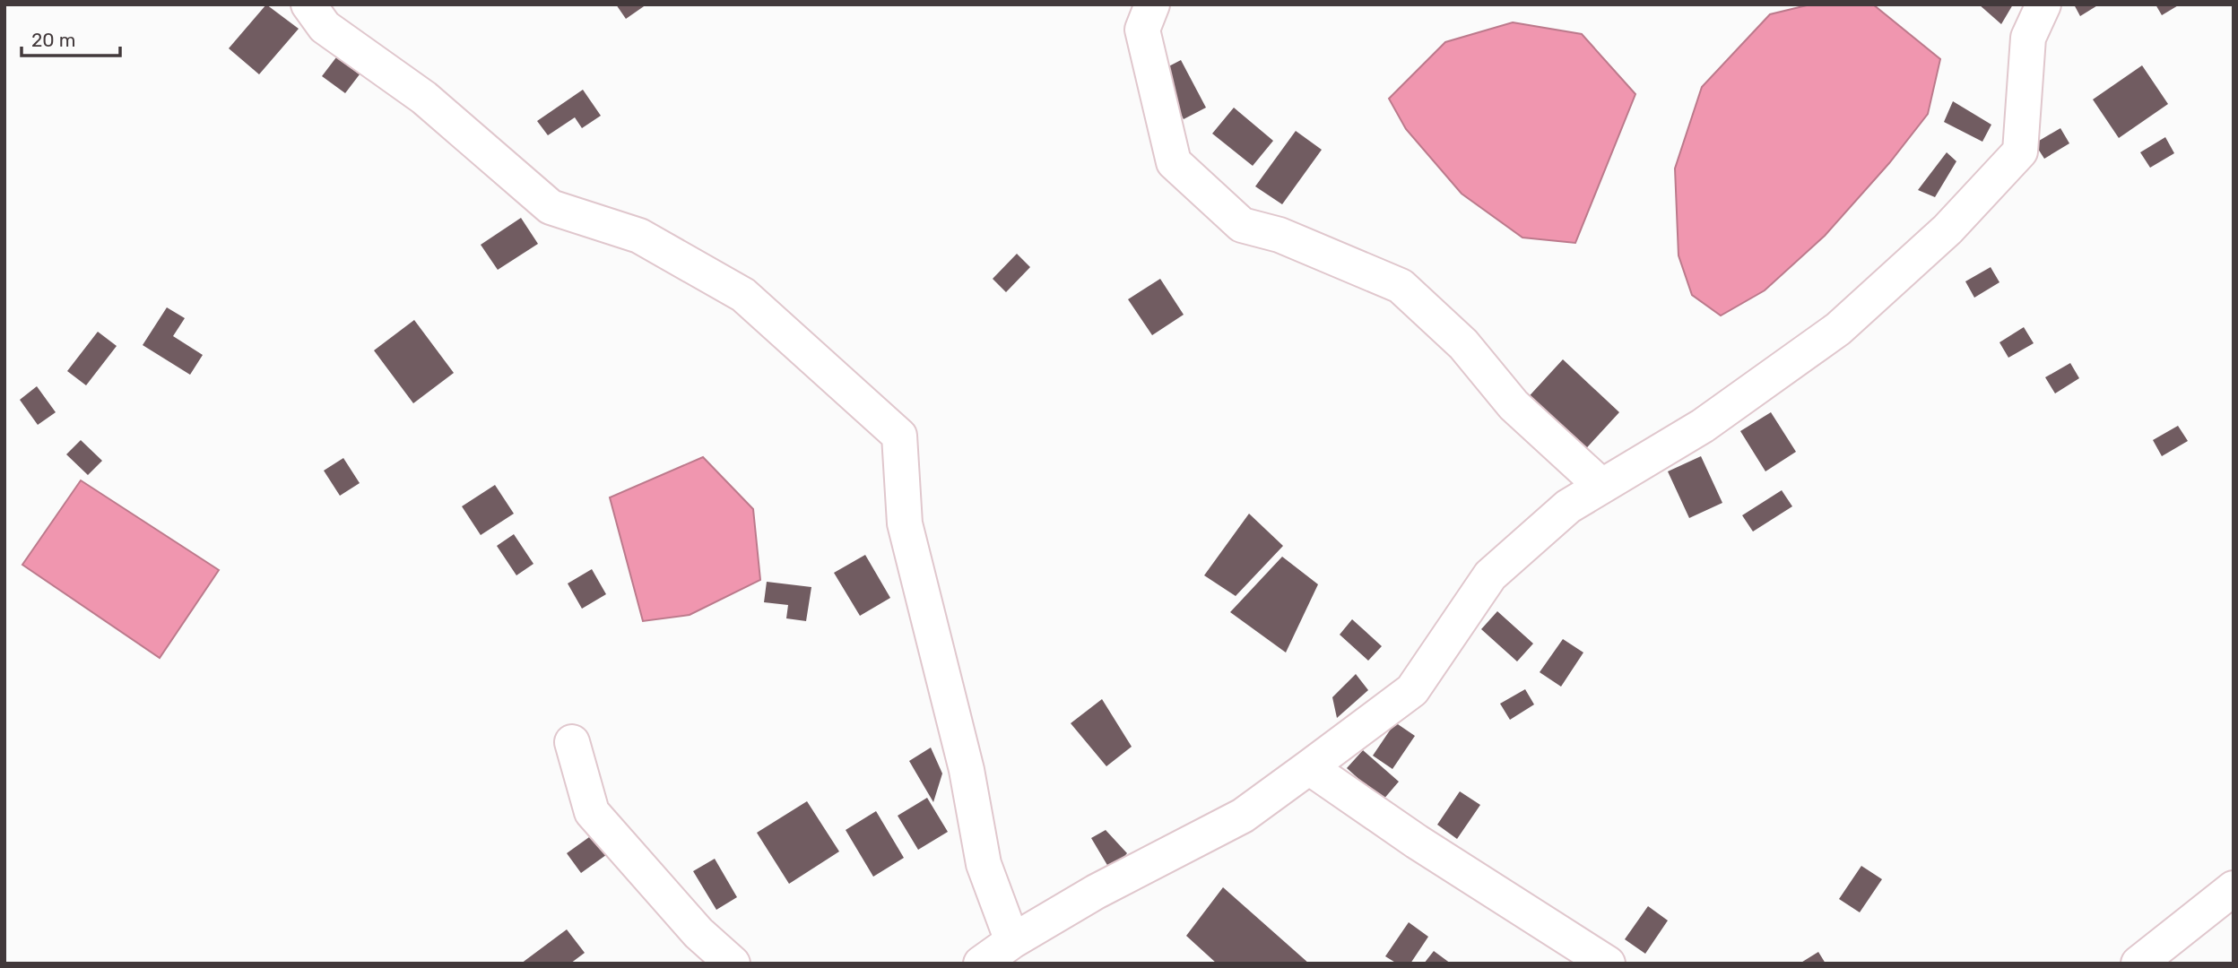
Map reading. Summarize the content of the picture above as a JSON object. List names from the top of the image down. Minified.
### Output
{"scale_bar":"20 m"}
